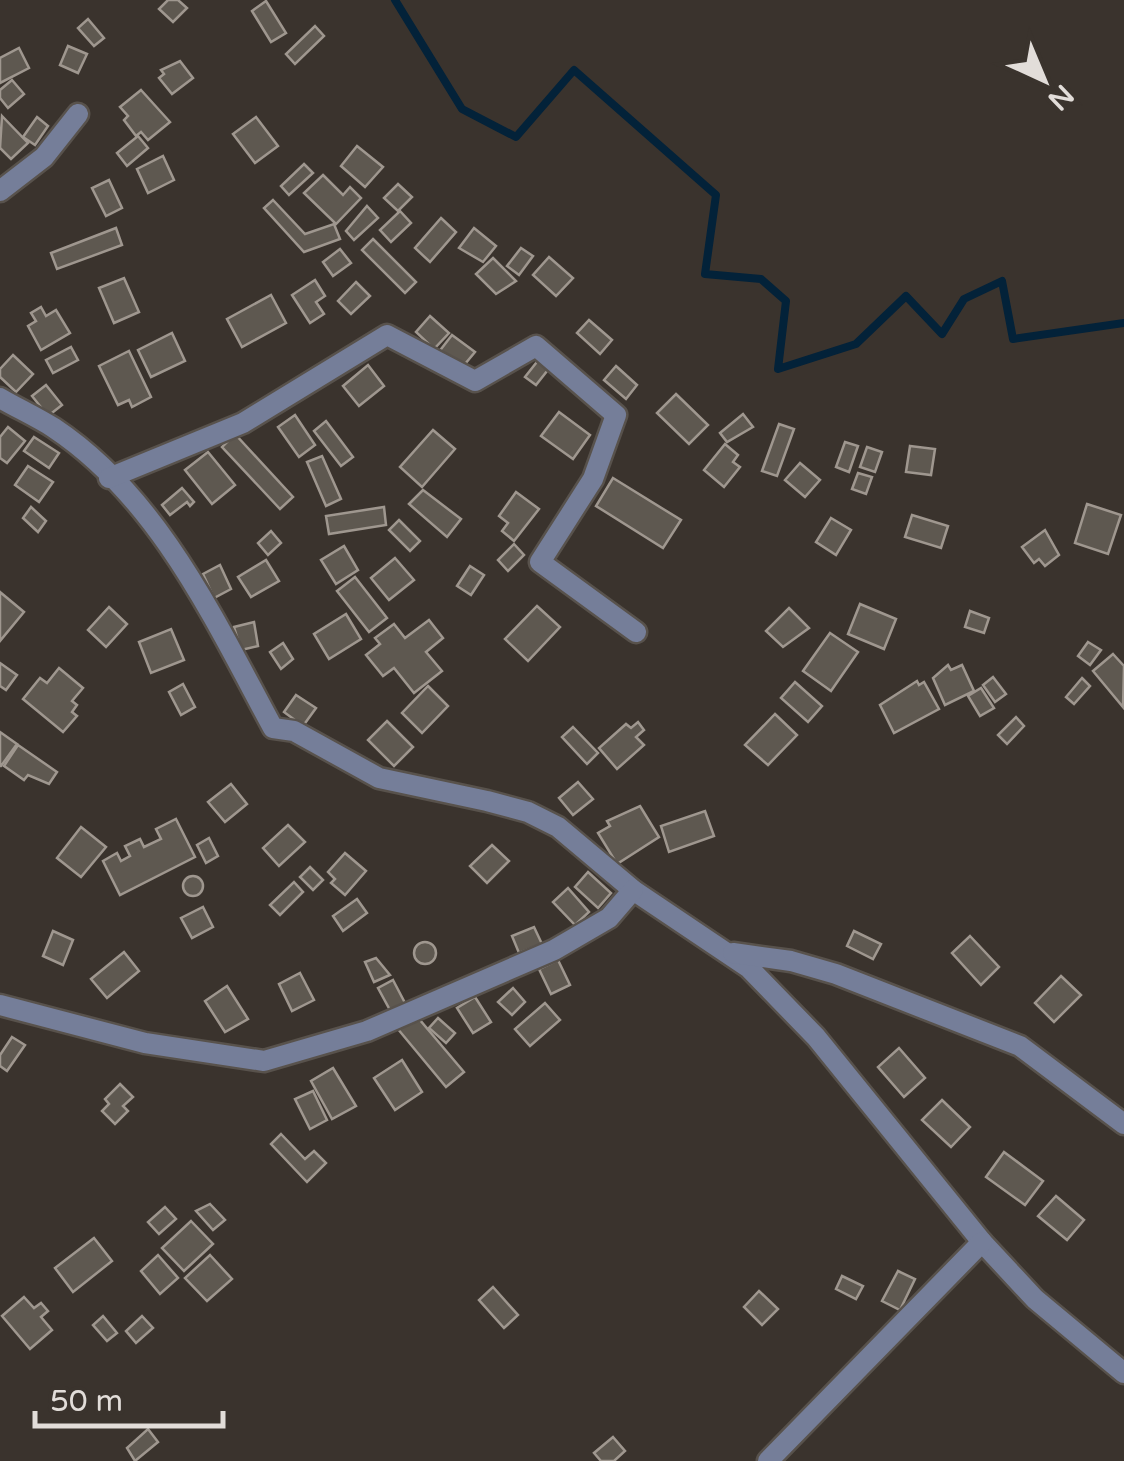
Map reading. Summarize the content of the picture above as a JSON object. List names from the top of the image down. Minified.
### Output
{"scale_bar":"50 m","north":"bottom right"}
